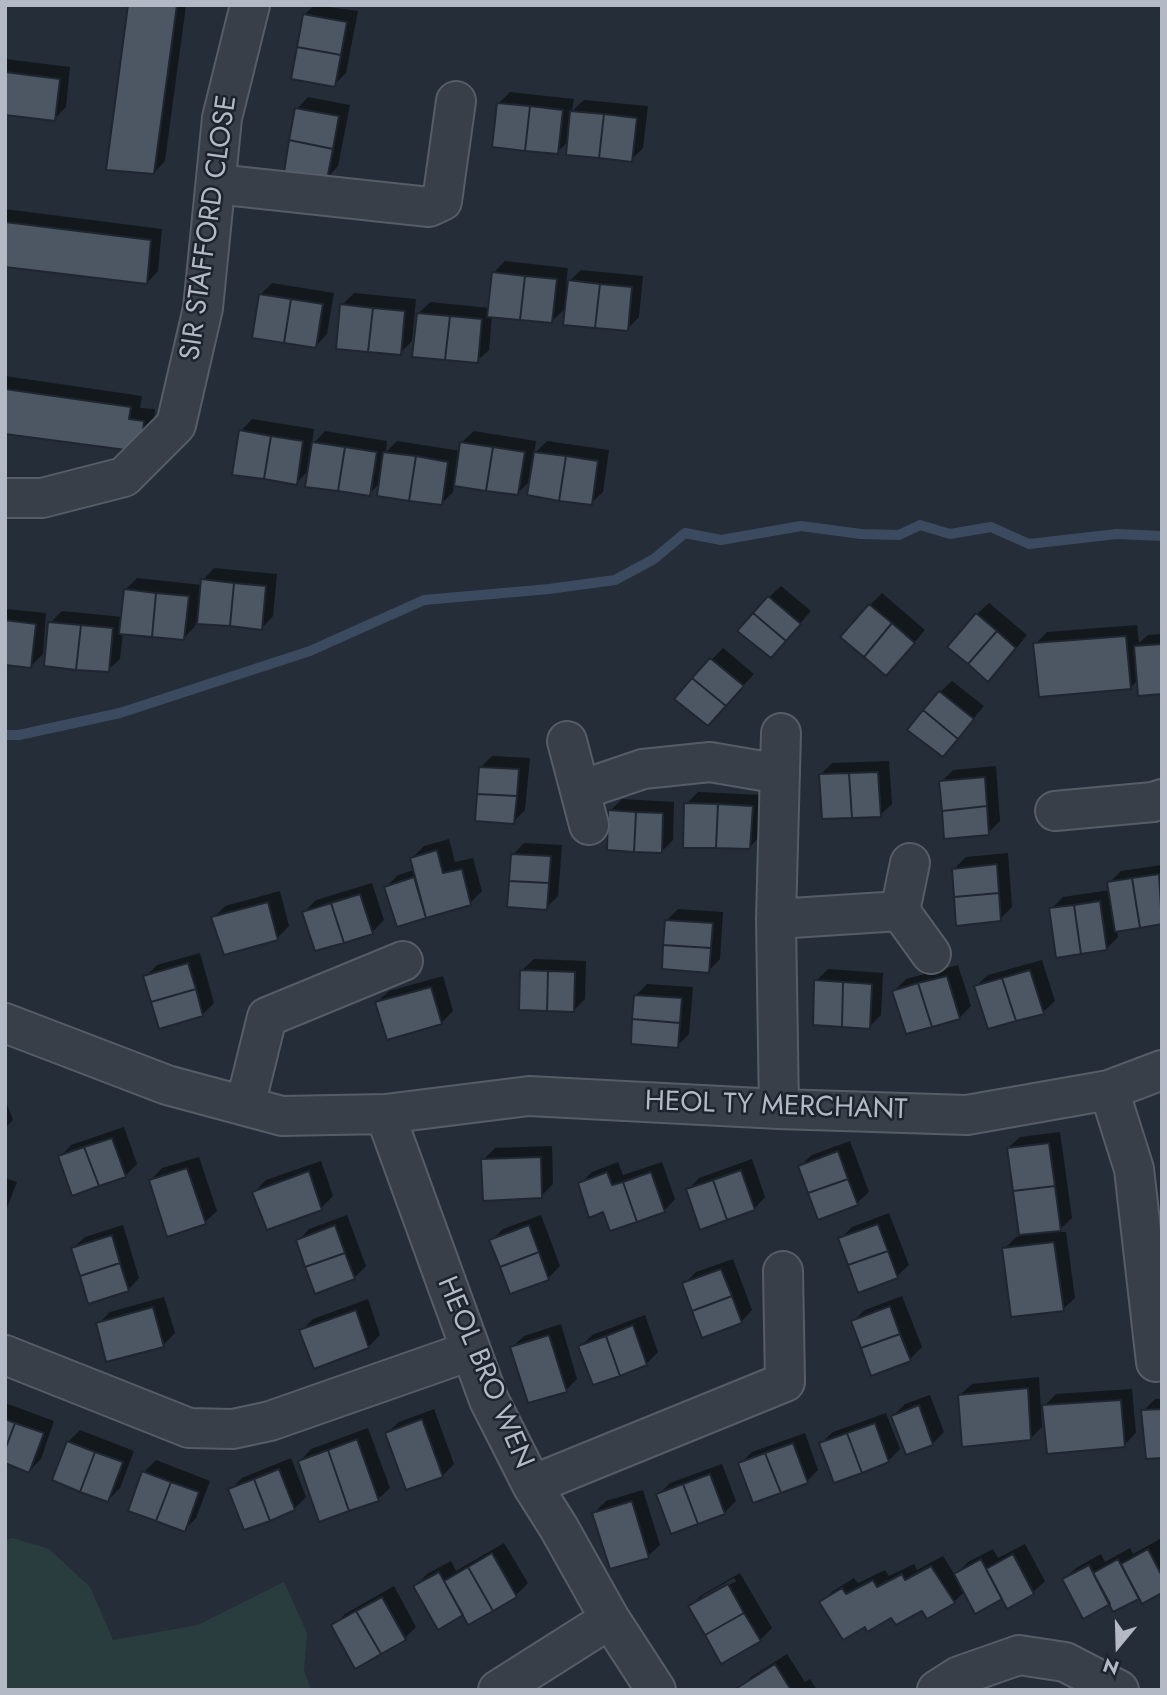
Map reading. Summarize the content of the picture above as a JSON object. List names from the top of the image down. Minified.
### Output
{"streets":{"street":["SIR STAFFORD CLOSE","HEOL TY MERCHANT","HEOL BRO WEN"]},"crossings":[["HEOL TY MERCHANT","HEOL BRO WEN"]],"north":"bottom"}
